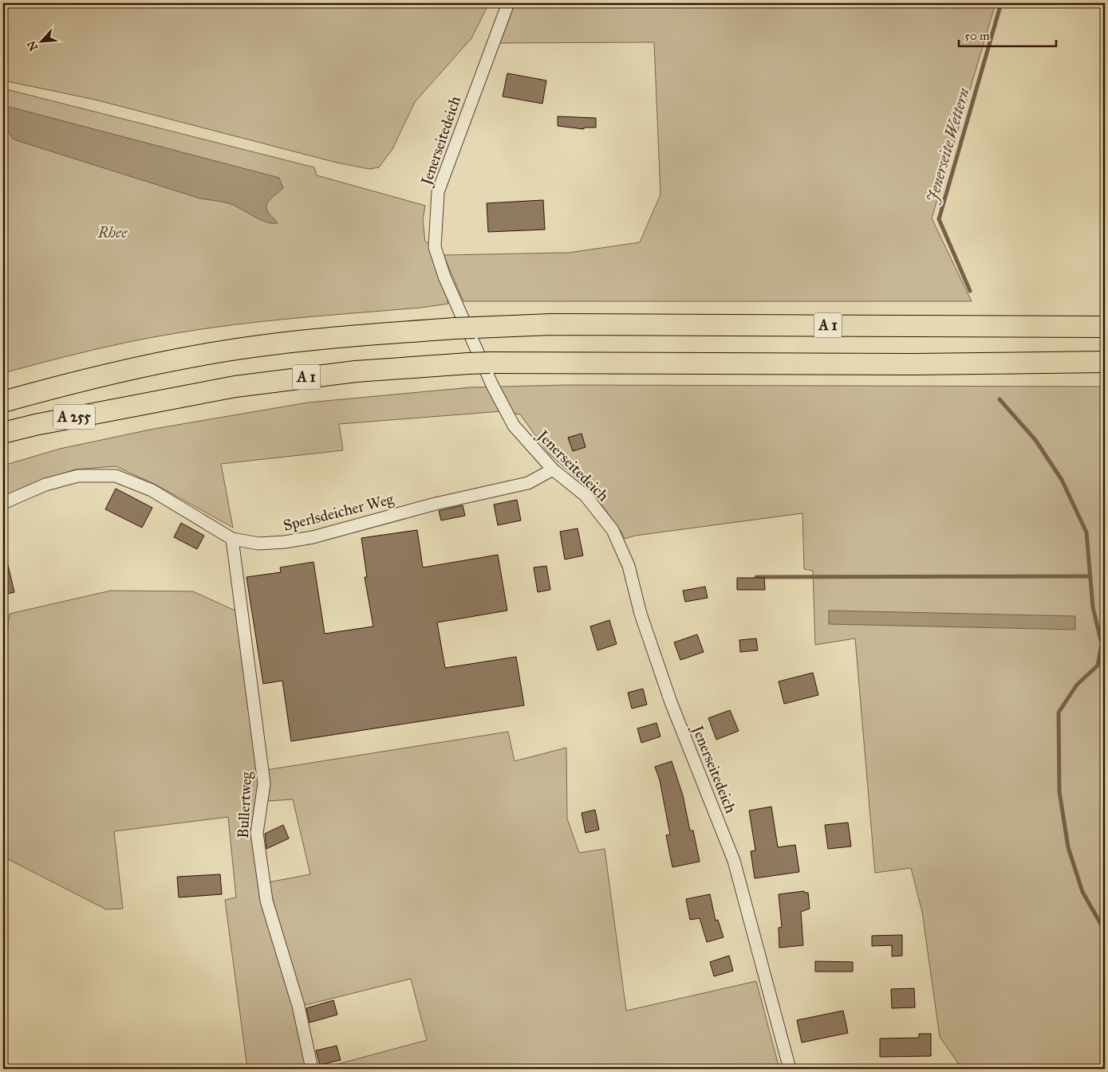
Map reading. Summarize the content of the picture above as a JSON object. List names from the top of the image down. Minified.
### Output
{"streets":{"highway":["A 1","A 255"],"street":["Jenerseitedeich","Sperlsdeicher Weg","Bullertweg"]},"crossings":[["Jenerseitedeich","Sperlsdeicher Weg"],["A 1","A 255"],["Sperlsdeicher Weg","Bullertweg"]],"water":["Jenerseite Wettern"],"parks":["Rhee"],"scale_bar":"50 m","north":"bottom left"}
